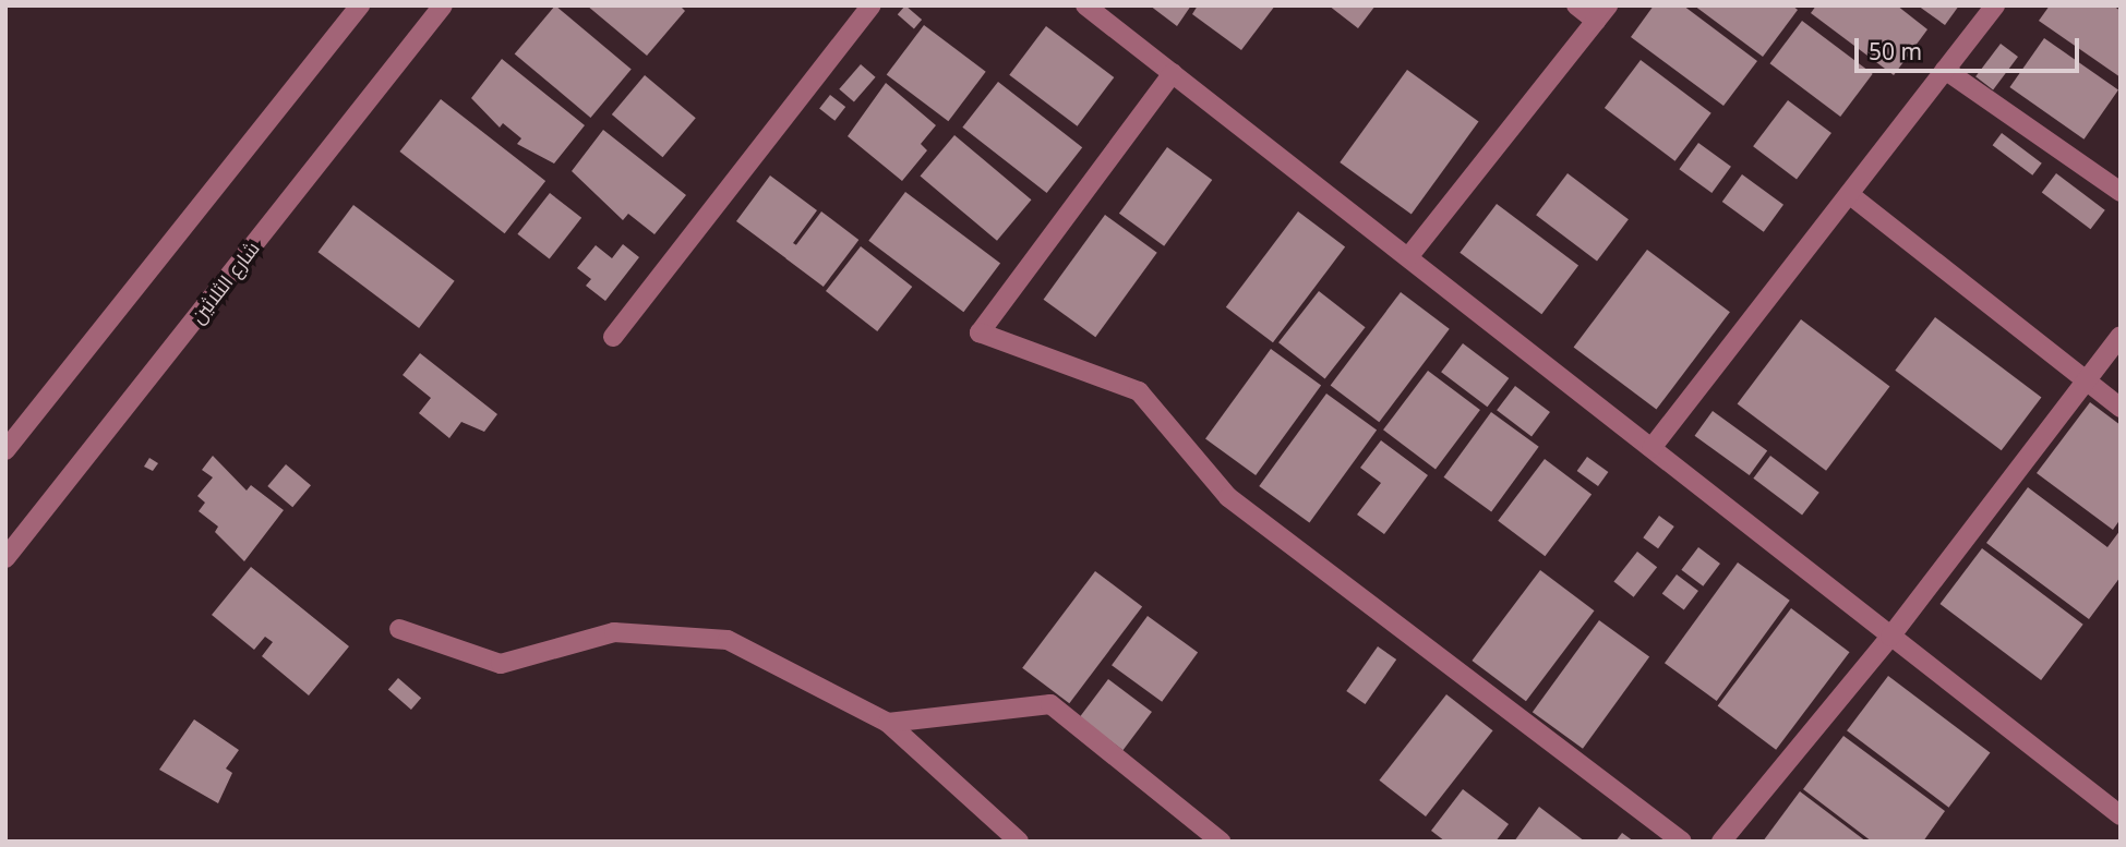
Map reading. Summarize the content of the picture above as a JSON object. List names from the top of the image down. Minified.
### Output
{"streets":{"street":["شارع الثلاثين"]},"scale_bar":"50 m"}
